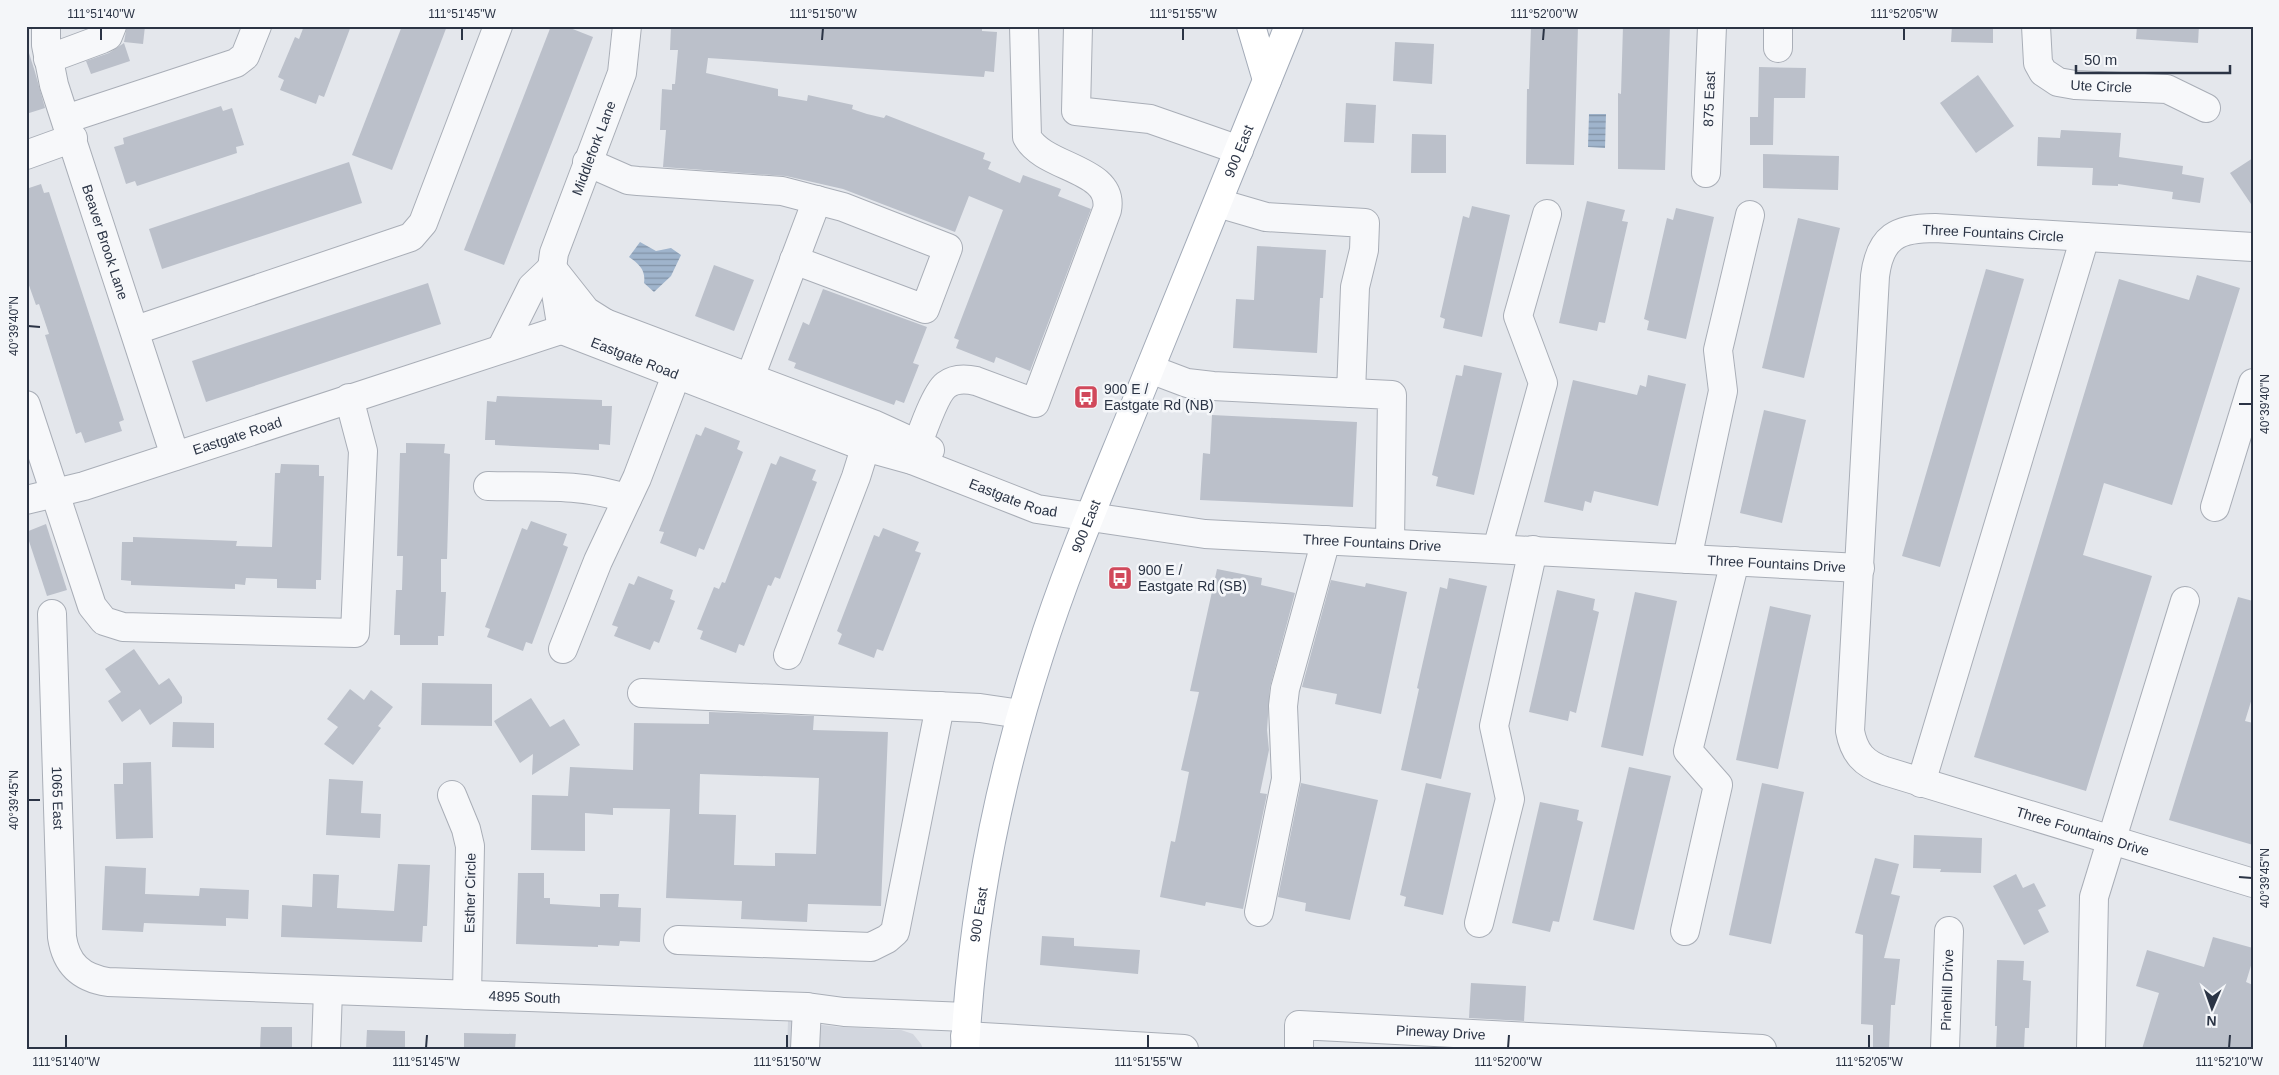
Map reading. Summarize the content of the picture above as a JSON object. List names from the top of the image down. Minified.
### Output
{"streets":{"main road":["900 East"],"street":["Ute Circle","875 East","Middlefork Lane","Three Fountains Circle","Beaver Brook Lane","Eastgate Road","Three Fountains Drive","1065 East","Esther Circle","Pinehill Drive","4895 South","Pineway Drive"]},"crossings":[["Middlefork Lane","Eastgate Road"],["900 East","Eastgate Road"],["900 East","Three Fountains Drive"],["900 East","4895 South"],["Three Fountains Circle","Three Fountains Drive"],["Beaver Brook Lane","Eastgate Road"],["Eastgate Road","Three Fountains Drive"],["1065 East","4895 South"],["Esther Circle","4895 South"]],"places":{"bus stop":["900 E / Eastgate Rd (NB)","900 E / Eastgate Rd (SB)"]},"scale_bar":"50 m","north":"bottom","coordinates":["111°51'40\"W","111°51'45\"W","111°51'50\"W","111°51'55\"W","111°52'00\"W","111°52'05\"W","40°39'40\"N","40°39'45\"N","111°52'10\"W"]}
